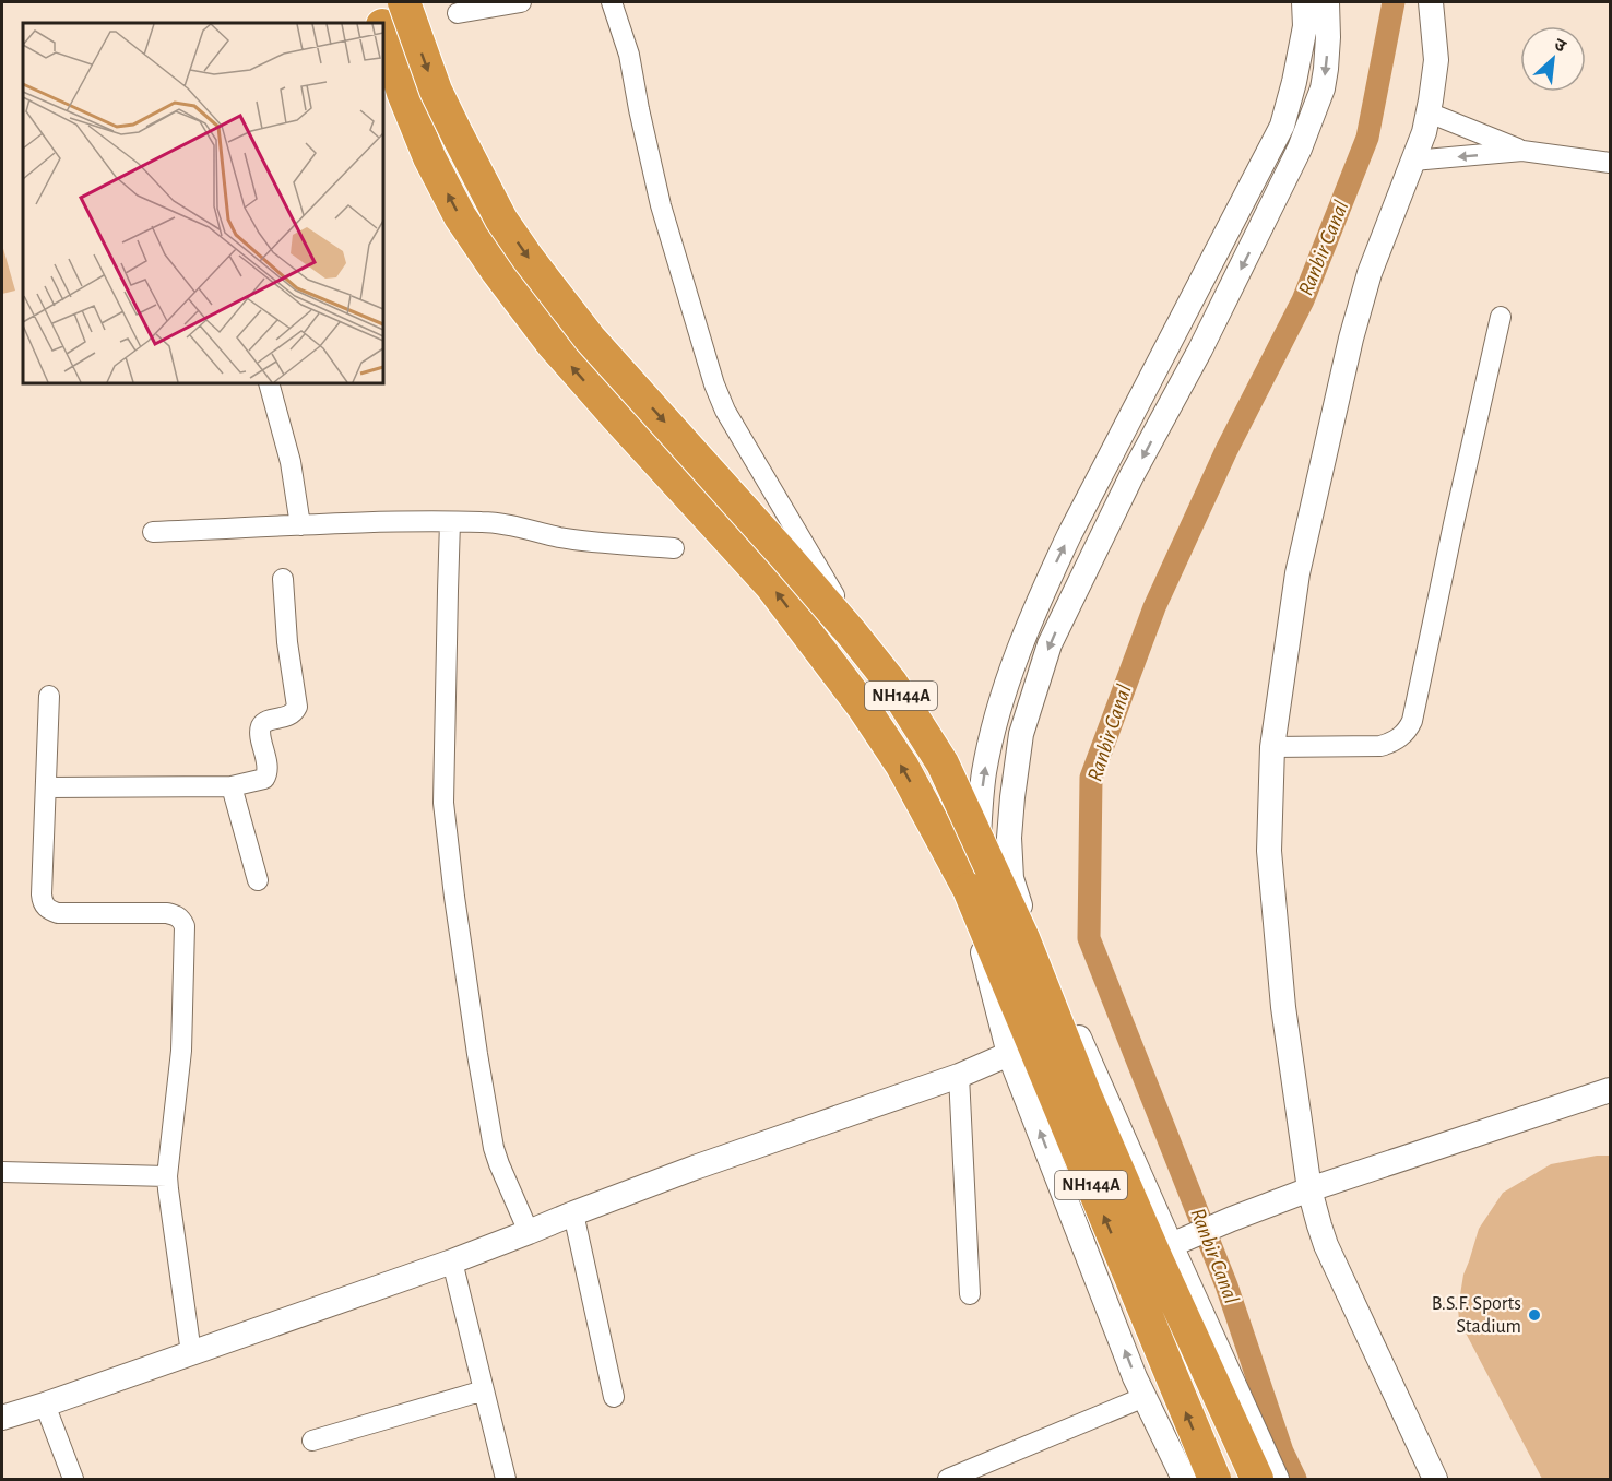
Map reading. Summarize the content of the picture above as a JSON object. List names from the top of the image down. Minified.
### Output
{"streets":{"highway":["NH144A"]},"water":["Ranbir Canal"],"places":["B.S.F. Sports Stadium"],"north":"top right"}
